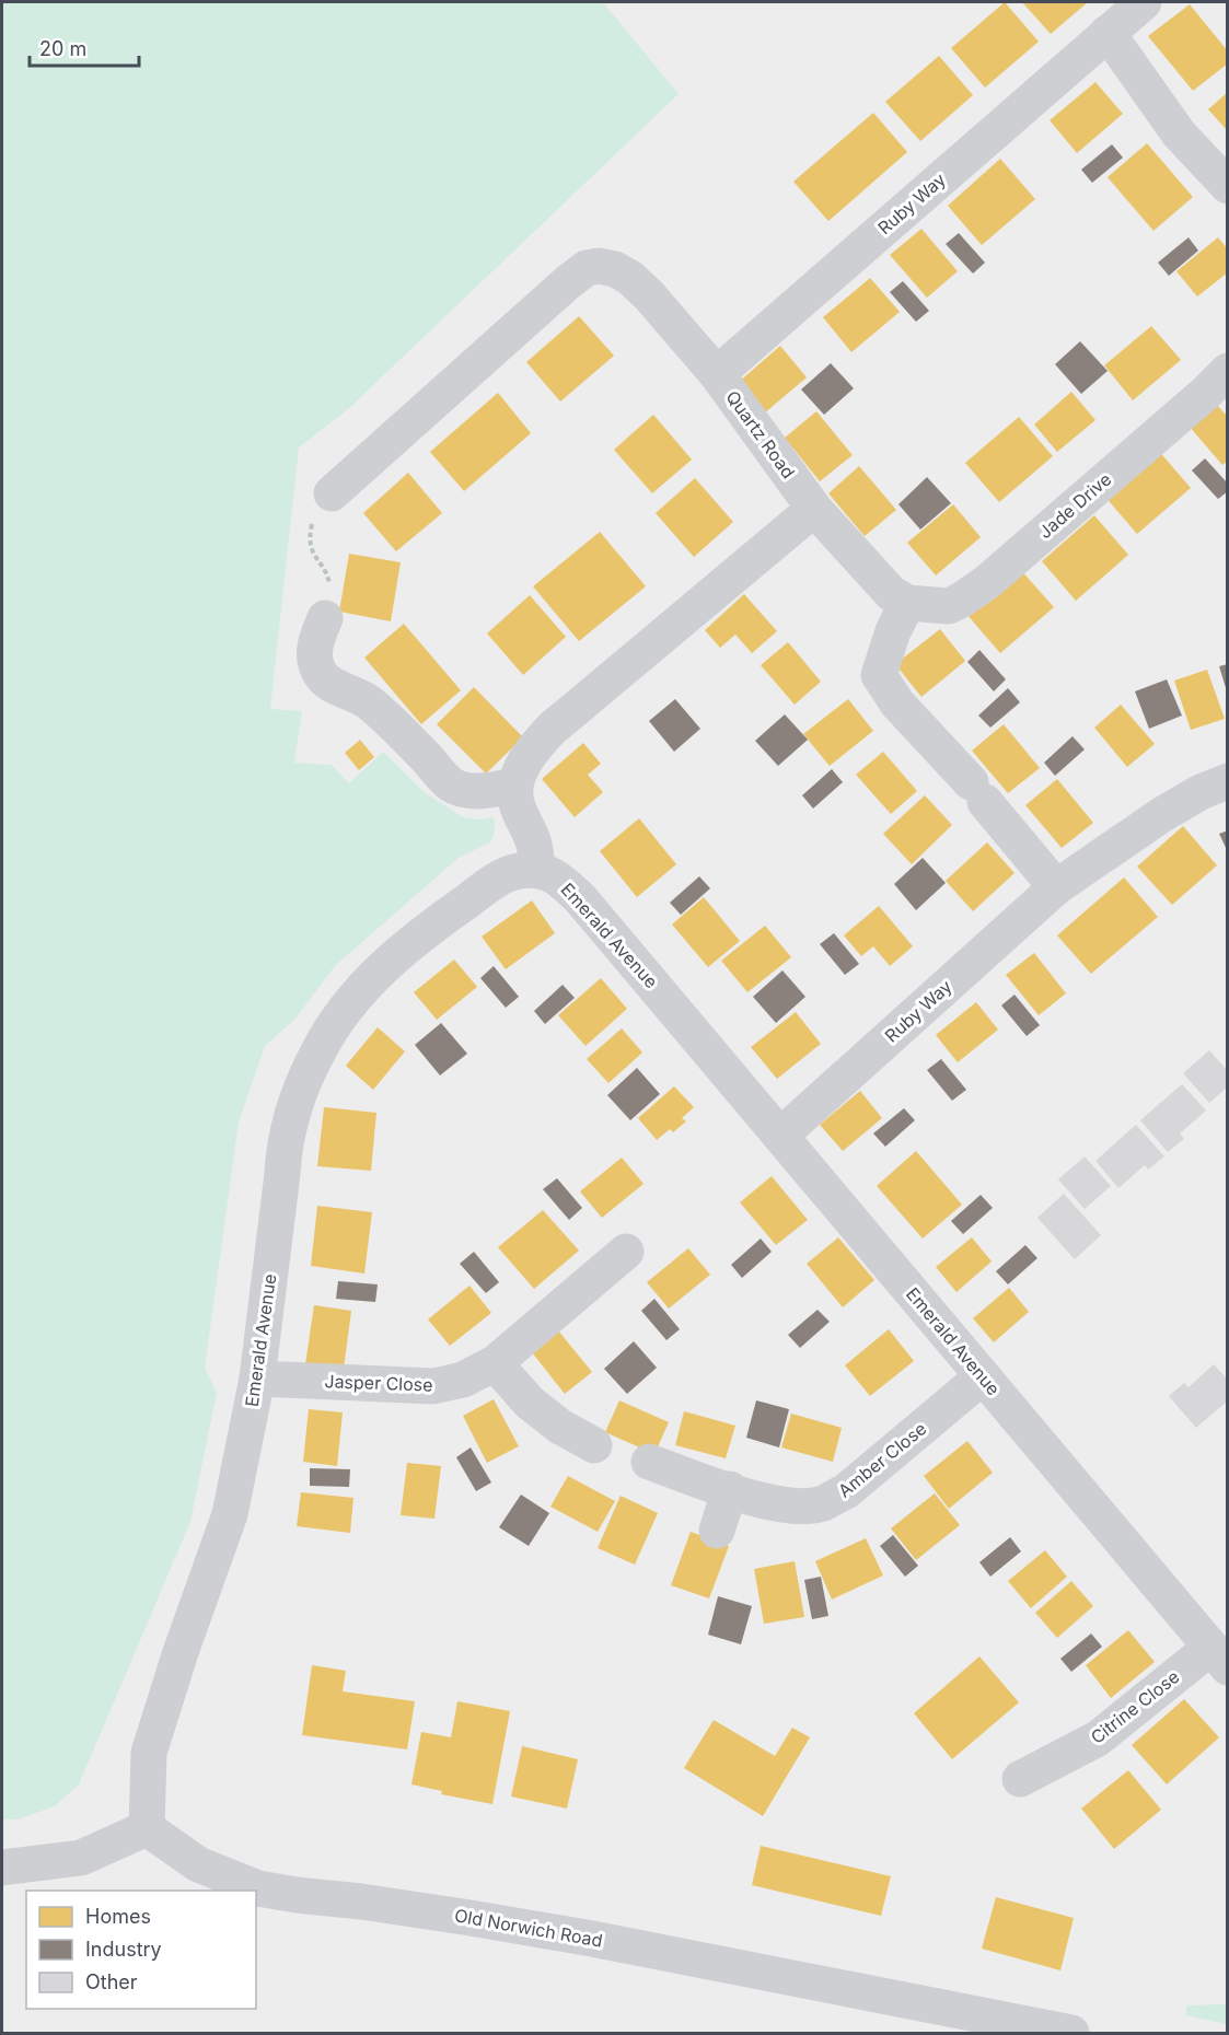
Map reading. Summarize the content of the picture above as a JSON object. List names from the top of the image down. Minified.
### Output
{"streets":{"street":["Ruby Way","Quartz Road","Jade Drive","Emerald Avenue","Jasper Close","Amber Close","Citrine Close","Old Norwich Road"]},"crossings":[["Ruby Way","Quartz Road"],["Ruby Way","Emerald Avenue"],["Quartz Road","Jade Drive"],["Emerald Avenue","Jasper Close"],["Emerald Avenue","Amber Close"],["Emerald Avenue","Citrine Close"],["Emerald Avenue","Old Norwich Road"]],"legend":["Homes","Industry","Other"],"scale_bar":"20 m"}
